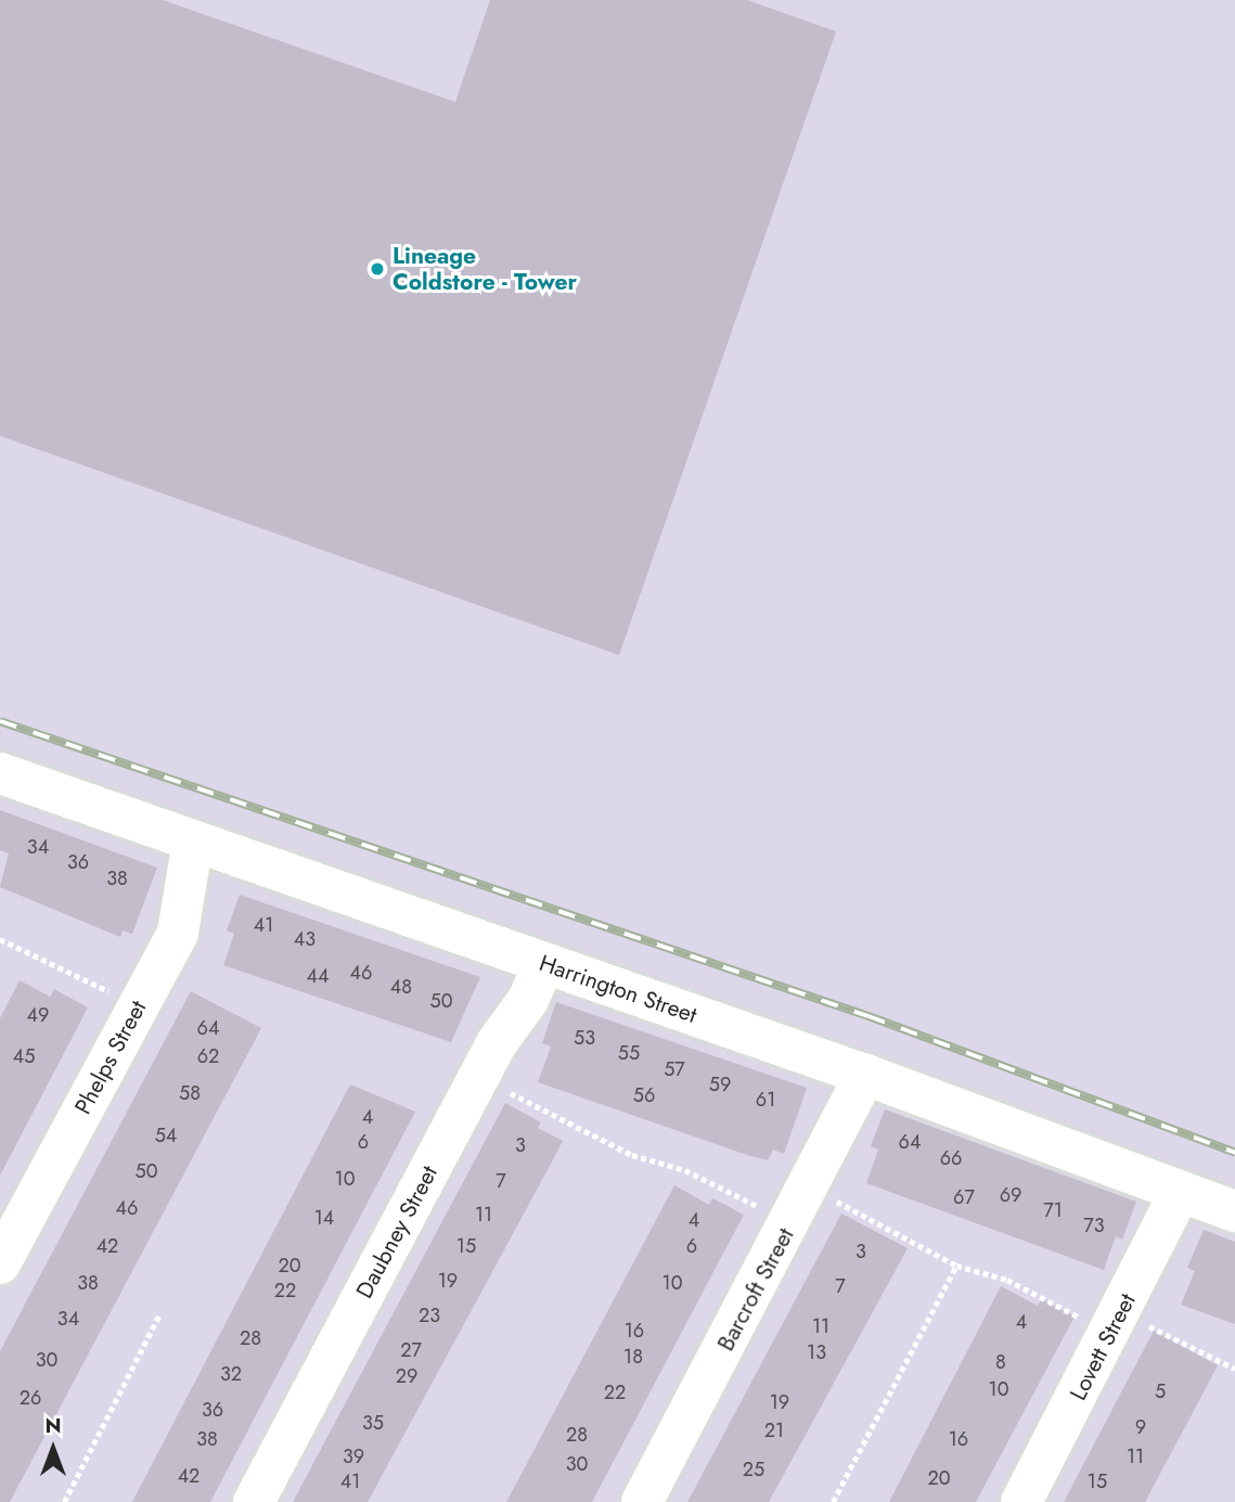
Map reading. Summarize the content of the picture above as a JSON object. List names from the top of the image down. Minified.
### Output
{"streets":{"street":["Harrington Street","Phelps Street","Daubney Street","Barcroft Street","Lovett Street"]},"crossings":[["Harrington Street","Phelps Street"],["Harrington Street","Daubney Street"],["Harrington Street","Barcroft Street"],["Harrington Street","Lovett Street"]],"places":["Lineage Coldstore - Tower"],"house_numbers":["34","36","38","41","43","46","44","48","50","49","64","53","55","45","62","57","59","58","56","61","4","54","6","64","3","66","50","10","7","69","67","46","71","11","14","4","73","42","15","6","3","20","19","38","10","7","22","23","34","4","11","16","28","27","13","18","30","8","32","29","10","5","22","26","19","36","35","9","21","28","38","16","39","11","30","25","42","20","41","15"],"north":"top"}
